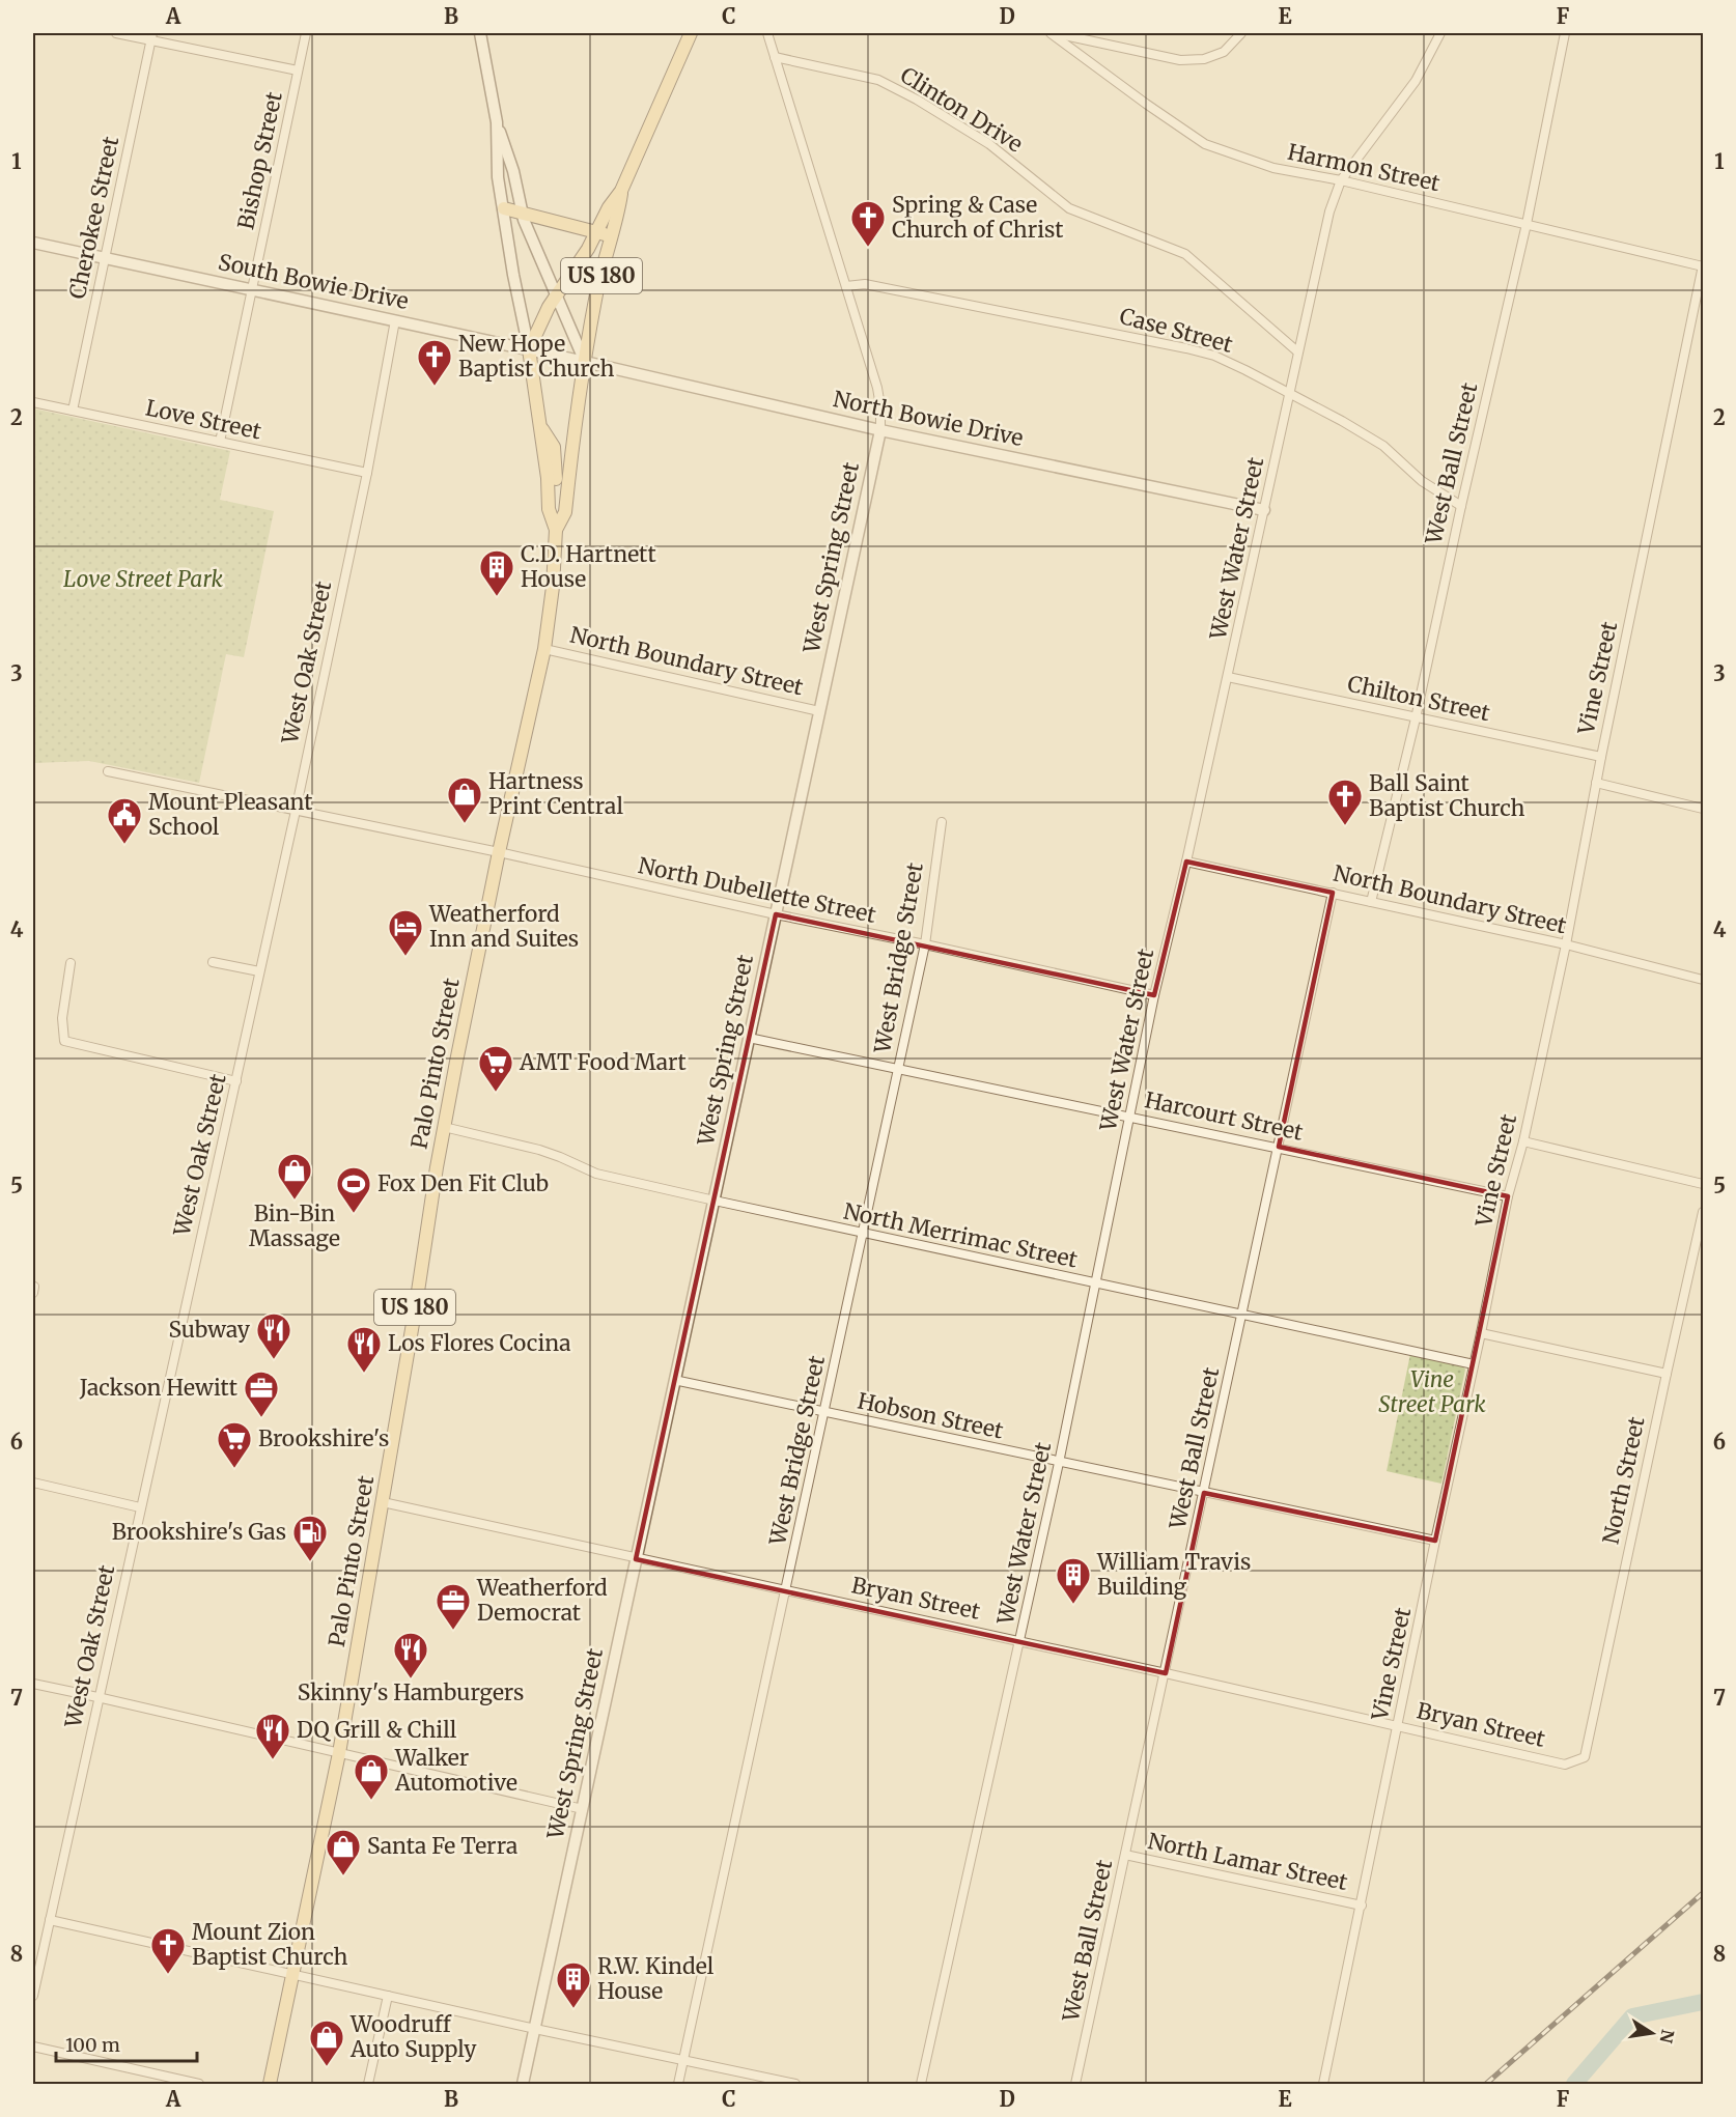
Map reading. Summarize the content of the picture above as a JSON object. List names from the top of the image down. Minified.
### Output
{"streets":{"main road":["US 180","Palo Pinto Street"],"street":["Clinton Drive","Bishop Street","Harmon Street","Cherokee Street","South Bowie Drive","Case Street","North Bowie Drive","Love Street","West Ball Street","West Water Street","West Spring Street","North Boundary Street","West Oak Street","Vine Street","Chilton Street","North Dubellette Street","West Bridge Street","Harcourt Street","North Merrimac Street","Hobson Street","North Street","Bryan Street","North Lamar Street"]},"crossings":[["Clinton Drive","West Water Street"],["Clinton Drive","West Spring Street"],["Bishop Street","South Bowie Drive"],["Bishop Street","Love Street"],["Harmon Street","West Ball Street"],["Harmon Street","West Water Street"],["Harmon Street","Vine Street"],["Cherokee Street","South Bowie Drive"],["Cherokee Street","Love Street"],["US 180","South Bowie Drive"],["US 180","Palo Pinto Street"],["South Bowie Drive","North Bowie Drive"],["South Bowie Drive","West Oak Street"],["South Bowie Drive","Palo Pinto Street"],["Case Street","West Ball Street"],["Case Street","West Water Street"],["Case Street","West Spring Street"],["North Bowie Drive","West Water Street"],["North Bowie Drive","West Spring Street"],["North Bowie Drive","Palo Pinto Street"],["Love Street","West Oak Street"],["West Ball Street","North Boundary Street"],["West Ball Street","Chilton Street"],["West Ball Street","Harcourt Street"],["West Ball Street","North Merrimac Street"],["West Ball Street","Hobson Street"],["West Ball Street","Bryan Street"],["West Ball Street","North Lamar Street"],["West Water Street","North Boundary Street"],["West Water Street","Chilton Street"],["West Water Street","North Dubellette Street"],["West Water Street","Harcourt Street"],["West Water Street","North Merrimac Street"],["West Water Street","Hobson Street"],["West Water Street","Bryan Street"],["West Spring Street","North Boundary Street"],["West Spring Street","North Dubellette Street"],["West Spring Street","Harcourt Street"],["West Spring Street","North Merrimac Street"],["West Spring Street","Hobson Street"],["West Spring Street","Bryan Street"],["North Boundary Street","Vine Street"],["North Boundary Street","Palo Pinto Street"],["West Oak Street","North Dubellette Street"],["Vine Street","Chilton Street"],["Vine Street","Harcourt Street"],["Vine Street","North Merrimac Street"],["Vine Street","Hobson Street"],["Vine Street","Bryan Street"],["Vine Street","North Lamar Street"],["North Dubellette Street","West Bridge Street"],["North Dubellette Street","Palo Pinto Street"],["West Bridge Street","Harcourt Street"],["West Bridge Street","North Merrimac Street"],["West Bridge Street","Hobson Street"],["West Bridge Street","Bryan Street"],["Palo Pinto Street","North Merrimac Street"],["Palo Pinto Street","Bryan Street"],["North Street","Bryan Street"]],"parks":["Love Street Park","Vine Street Park"],"places":{"church":["Spring & Case Church of Christ","New Hope Baptist Church","Ball Saint Baptist Church","Mount Zion Baptist Church"],"building":["C.D. Hartnett House","William Travis Building","R.W. Kindel House"],"shop":["Hartness Print Central","Bin-Bin Massage","Walker Automotive","Santa Fe Terra","Woodruff Auto Supply"],"public building":["Mount Pleasant School"],"hotel":["Weatherford Inn and Suites"],"supermarket":["AMT Food Mart","Brookshire's"],"sports":["Fox Den Fit Club"],"restaurant":["Subway","Los Flores Cocina","Skinny's Hamburgers","DQ Grill & Chill"],"office":["Jackson Hewitt","Weatherford Democrat"],"fuel station":["Brookshire's Gas"]},"scale_bar":"100 m","north":"right","grid":{"columns":["A","B","C","D","E","F"],"rows":["1","2","3","4","5","6","7","8"]}}
